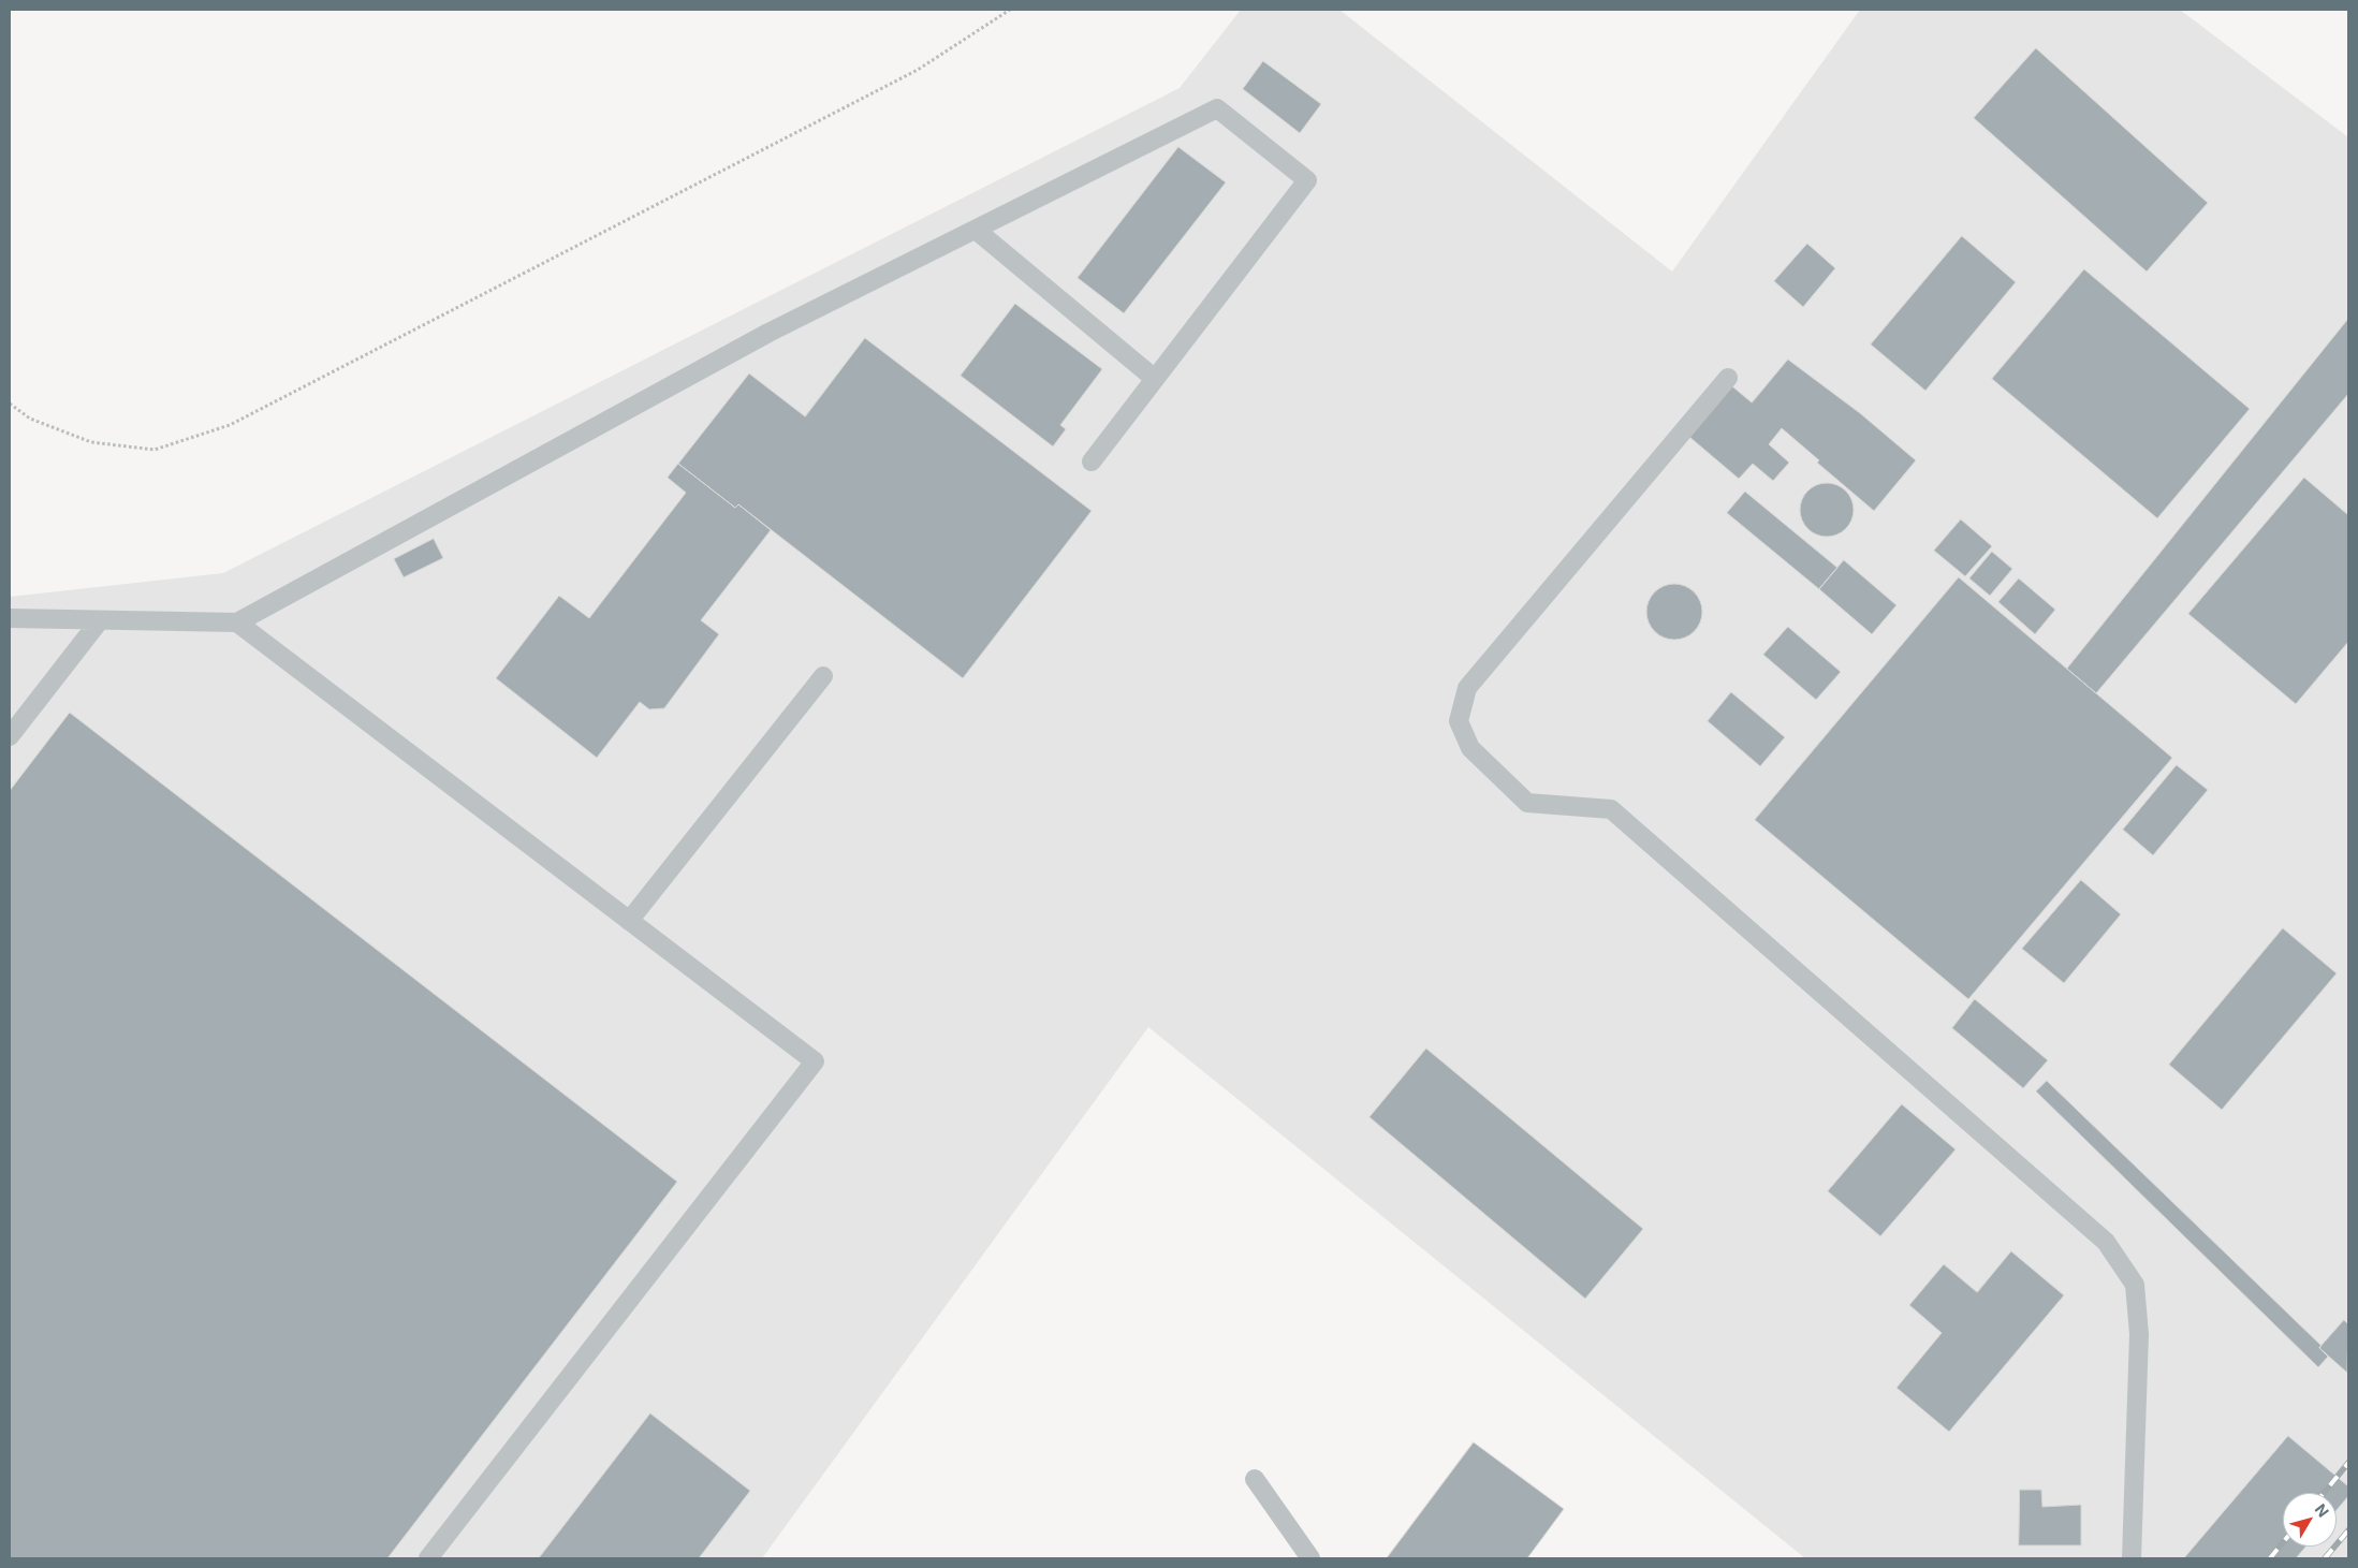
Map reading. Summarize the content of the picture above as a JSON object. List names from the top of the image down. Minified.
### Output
{"north":"top right"}
